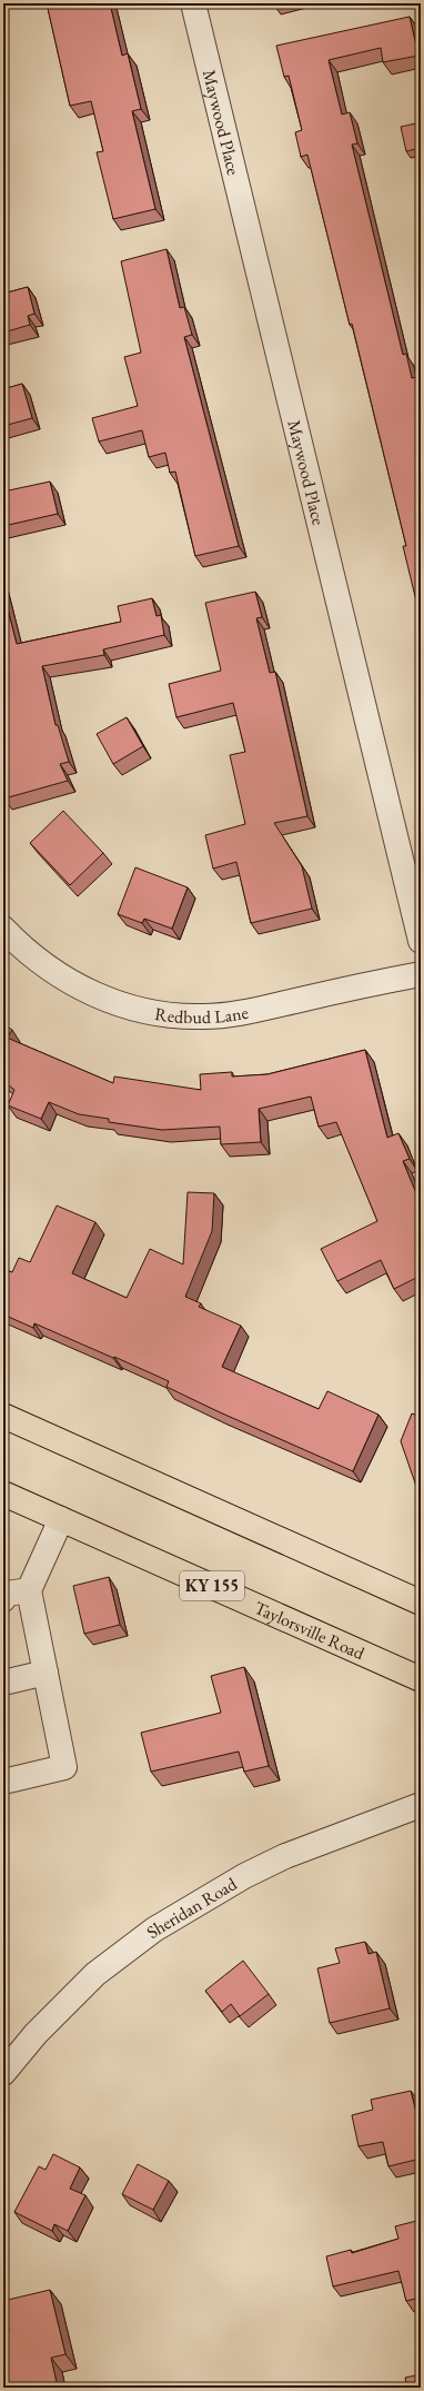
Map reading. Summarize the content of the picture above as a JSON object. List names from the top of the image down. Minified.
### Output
{"streets":{"main road":["KY 155","Taylorsville Road"],"street":["Maywood Place","Redbud Lane","Sheridan Road"]}}
